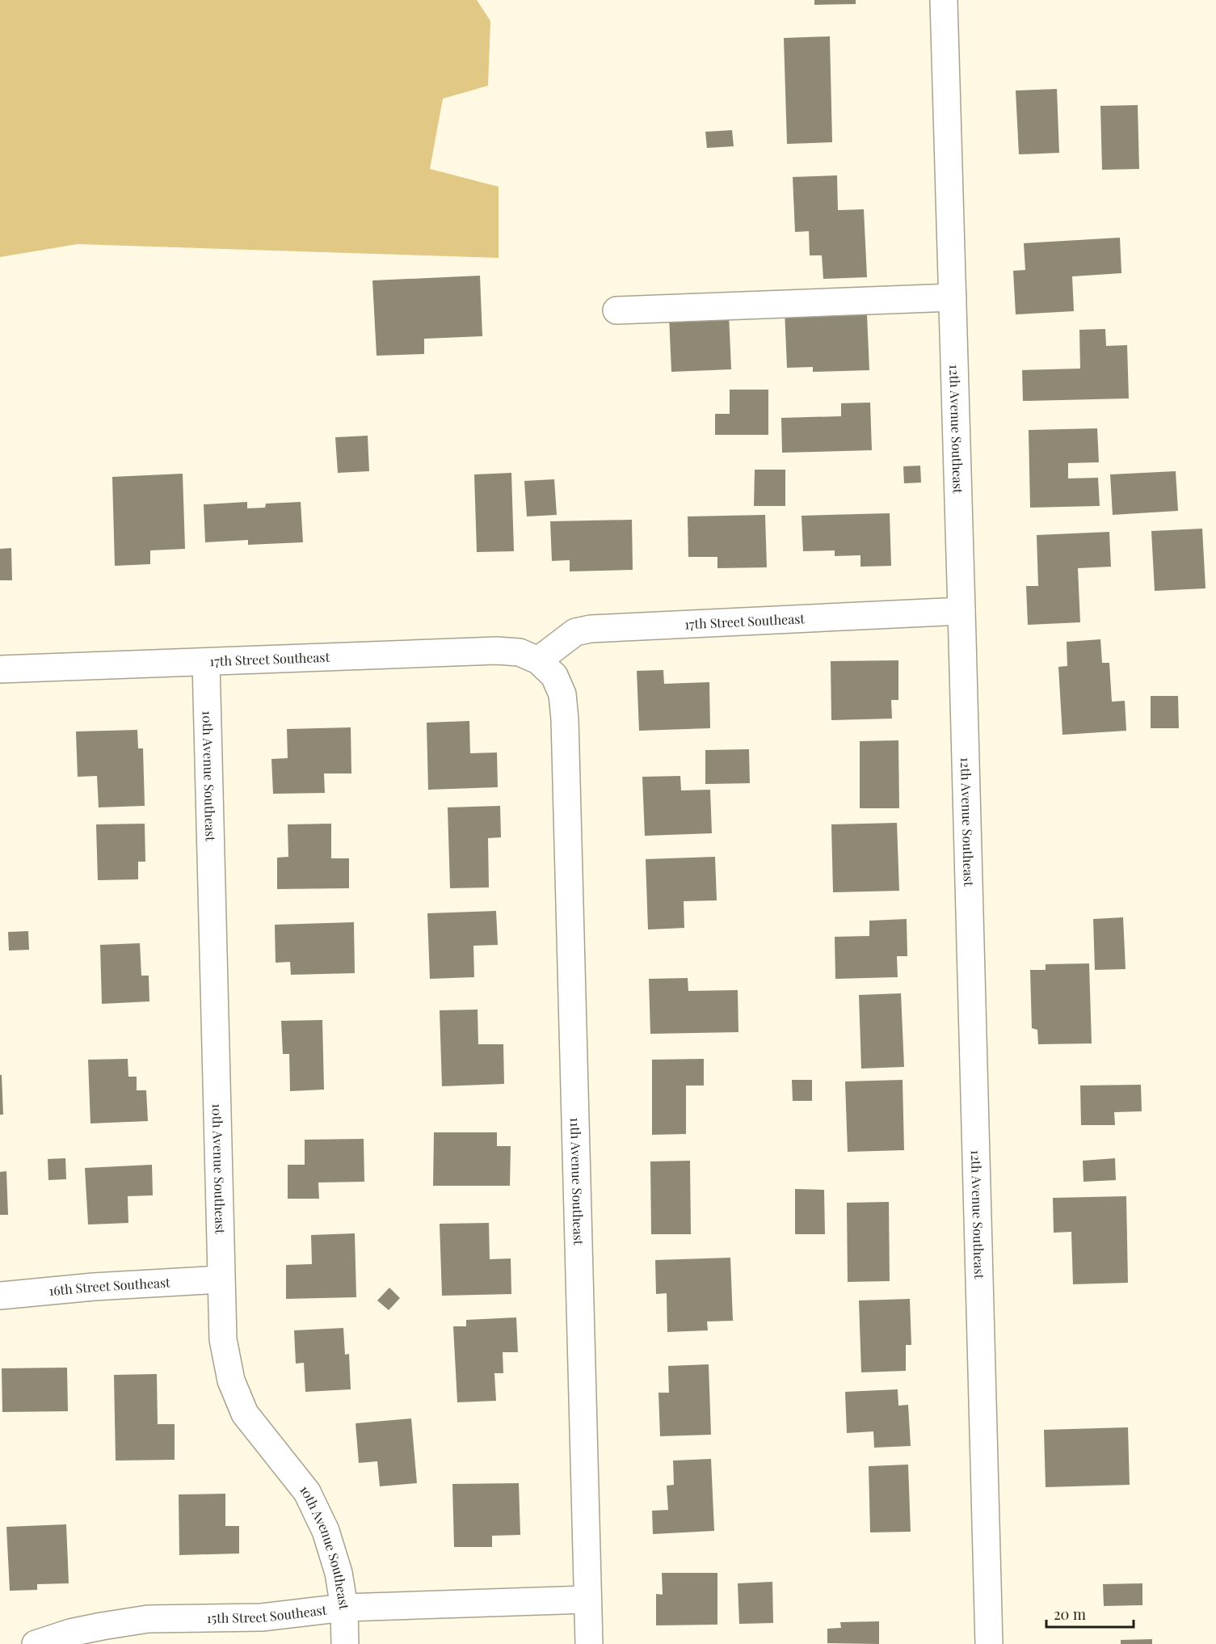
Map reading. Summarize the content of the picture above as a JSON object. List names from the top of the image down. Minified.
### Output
{"streets":{"street":["12th Avenue Southeast","17th Street Southeast","10th Avenue Southeast","11th Avenue Southeast","16th Street Southeast","15th Street Southeast"]},"crossings":[["12th Avenue Southeast","17th Street Southeast"],["17th Street Southeast","10th Avenue Southeast"],["17th Street Southeast","11th Avenue Southeast"],["10th Avenue Southeast","16th Street Southeast"],["10th Avenue Southeast","15th Street Southeast"],["11th Avenue Southeast","15th Street Southeast"]],"scale_bar":"20 m"}
